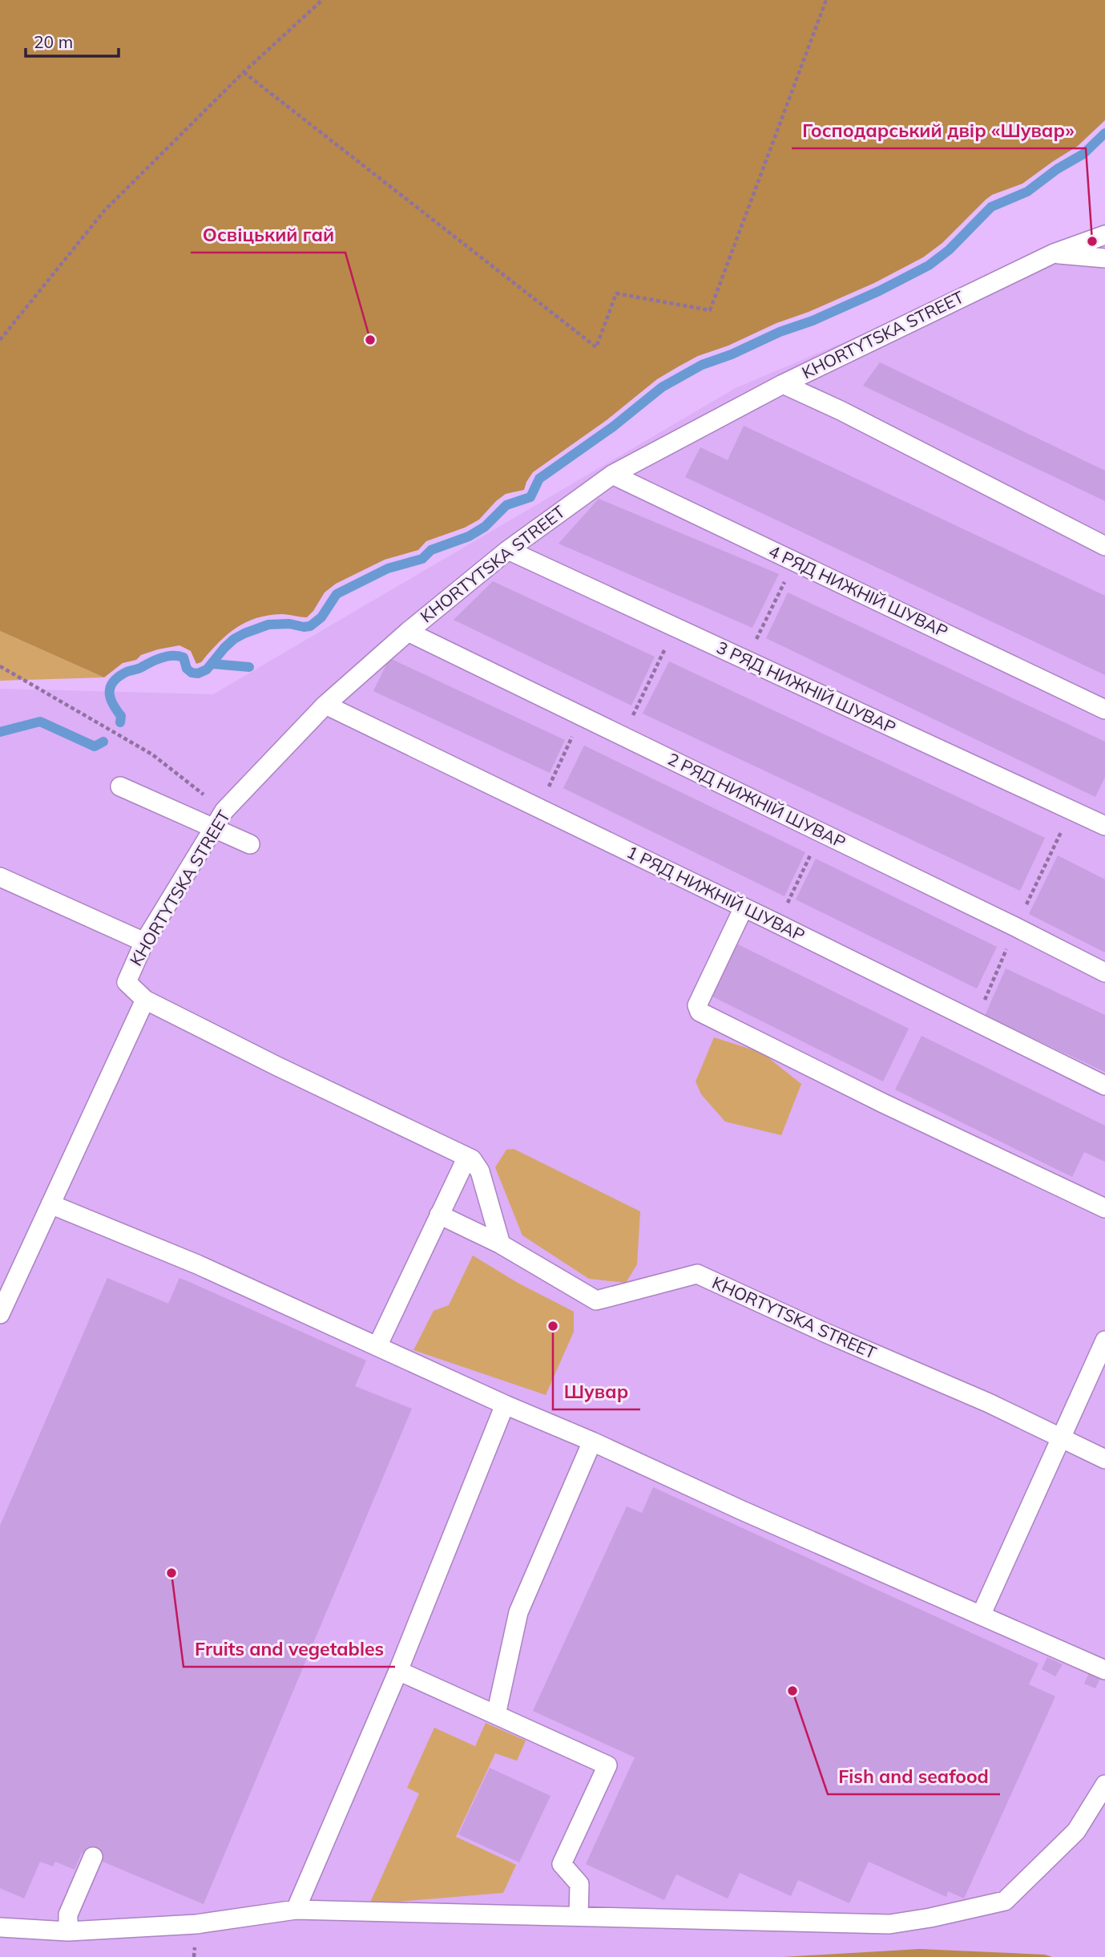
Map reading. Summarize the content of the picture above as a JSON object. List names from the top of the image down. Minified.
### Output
{"streets":{"lane":["KHORTYTSKA STREET","4 РЯД НИЖНІЙ ШУВАР","3 РЯД НИЖНІЙ ШУВАР","2 РЯД НИЖНІЙ ШУВАР","1 РЯД НИЖНІЙ ШУВАР"]},"crossings":[["KHORTYTSKA STREET","4 РЯД НИЖНІЙ ШУВАР"],["KHORTYTSKA STREET","3 РЯД НИЖНІЙ ШУВАР"],["KHORTYTSKA STREET","2 РЯД НИЖНІЙ ШУВАР"],["KHORTYTSKA STREET","1 РЯД НИЖНІЙ ШУВАР"]],"places":["Господарський двір «Шувар»","Освіцький гай","Шувар","Fruits and vegetables","Fish and seafood"],"scale_bar":"20 m"}
